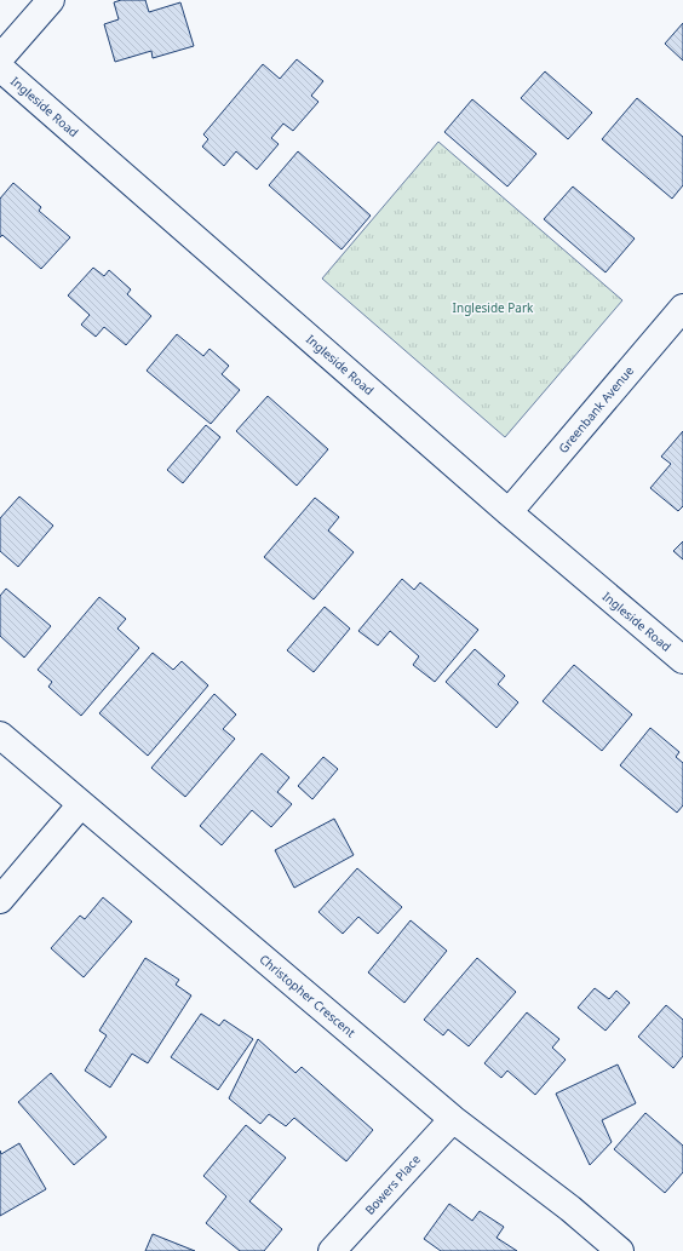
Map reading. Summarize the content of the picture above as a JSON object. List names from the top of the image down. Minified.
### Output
{"streets":{"street":["Ingleside Road","Greenbank Avenue","Christopher Crescent","Bowers Place"]},"crossings":[["Ingleside Road","Greenbank Avenue"],["Christopher Crescent","Bowers Place"]],"parks":["Ingleside Park"]}
